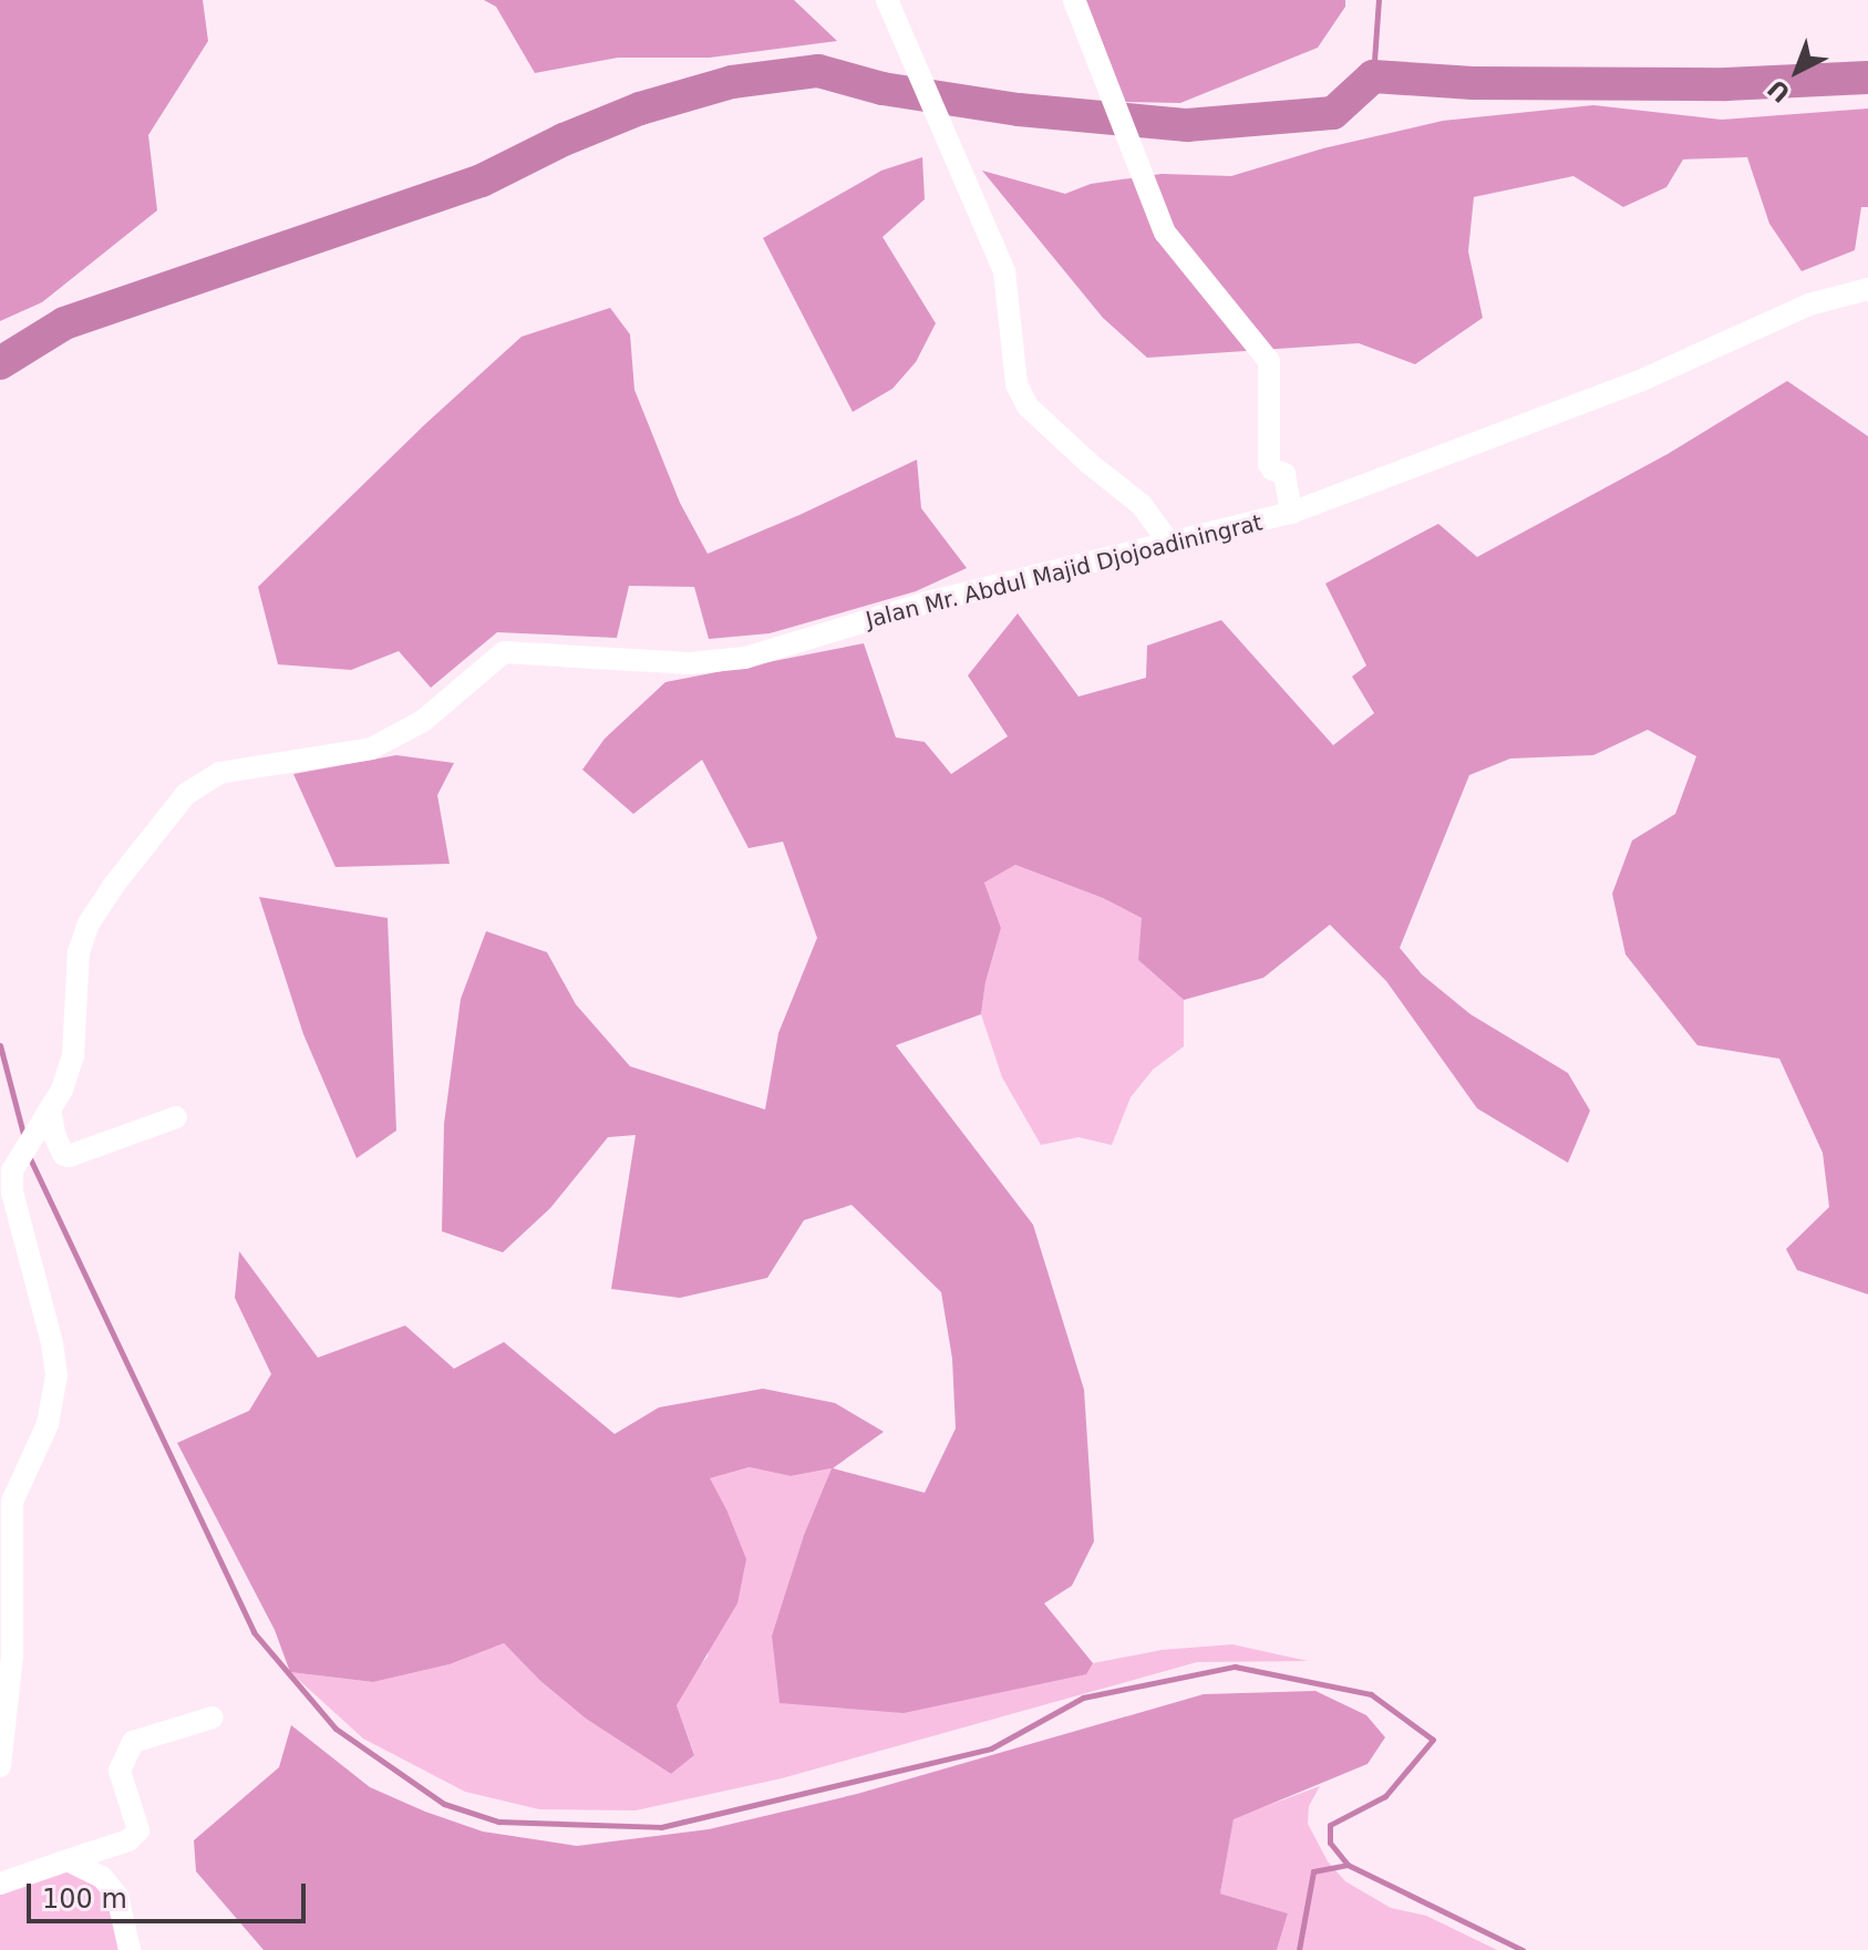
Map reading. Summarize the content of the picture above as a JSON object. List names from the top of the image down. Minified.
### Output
{"streets":{"street":["Jalan Mr. Abdul Majid Djojoadiningrat"]},"scale_bar":"100 m","north":"bottom left"}
